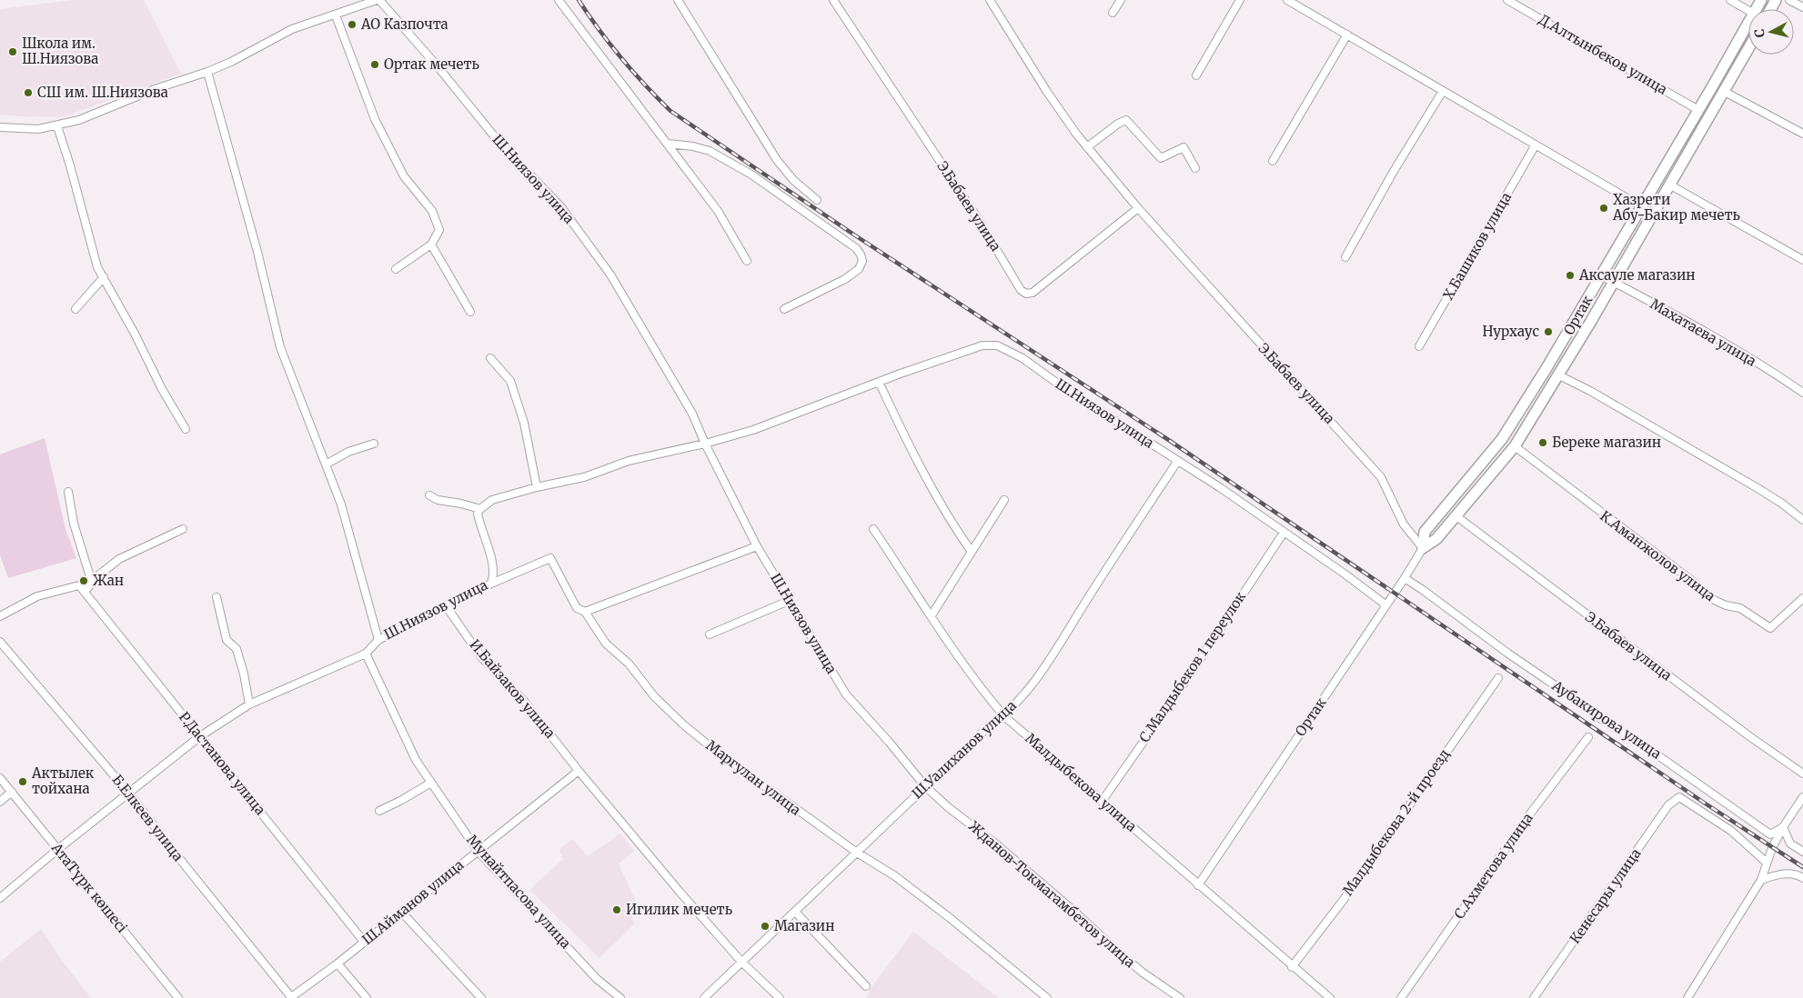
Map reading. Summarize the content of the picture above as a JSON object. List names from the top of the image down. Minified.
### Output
{"streets":{"street":["Д.Алтынбеков улица","Ш.Ниязов улица","Э.Бабаев улица","Х.Башиков улица","Ортак","Махатаева улица","К.Аманжолов улица","С.Малдыбеков 1 переулок","И.Байзаков улица","Аубакирова улица","Ш.Уалиханов улица","Р.Дастанова улица","Маргулан улица","Малдыбекова улица","Б.Елкеев улица","Малдыбекова 2-й проезд","С.Ахметова улица","АтаТүрк көшесі","Мунайтпасова улица","Жданов-Токмагамбетов улица","Кенесары улица","Ш.Айманов улица"]},"crossings":[["Д.Алтынбеков улица","Ортак"],["Ш.Ниязов улица","Ортак"],["Ш.Ниязов улица","С.Малдыбеков 1 переулок"],["Ш.Ниязов улица","И.Байзаков улица"],["Ш.Ниязов улица","Ш.Уалиханов улица"],["Ш.Ниязов улица","Маргулан улица"],["Ш.Ниязов улица","Жданов-Токмагамбетов улица"],["Э.Бабаев улица","Ортак"],["Ортак","Махатаева улица"],["Ортак","К.Аманжолов улица"],["Ортак","Аубакирова улица"],["Ортак","Малдыбекова улица"],["С.Малдыбеков 1 переулок","Малдыбекова улица"],["И.Байзаков улица","Ш.Уалиханов улица"],["И.Байзаков улица","Ш.Айманов улица"],["Ш.Уалиханов улица","Маргулан улица"],["Ш.Уалиханов улица","Малдыбекова улица"],["Ш.Уалиханов улица","Жданов-Токмагамбетов улица"],["Р.Дастанова улица","Ш.Айманов улица"],["Малдыбекова улица","Малдыбекова 2-й проезд"],["Б.Елкеев улица","Ш.Айманов улица"],["Мунайтпасова улица","Ш.Айманов улица"]],"places":["АО Казпочта","Школа им. Ш.Ниязова","Ортак мечеть","СШ им. Ш.Ниязова","Хазрети Абу-Бакир мечеть","Аксауле магазин","Нурхаус","Береке магазин","Жан","Актылек тойхана","Игилик мечеть","Магазин"],"north":"left"}
